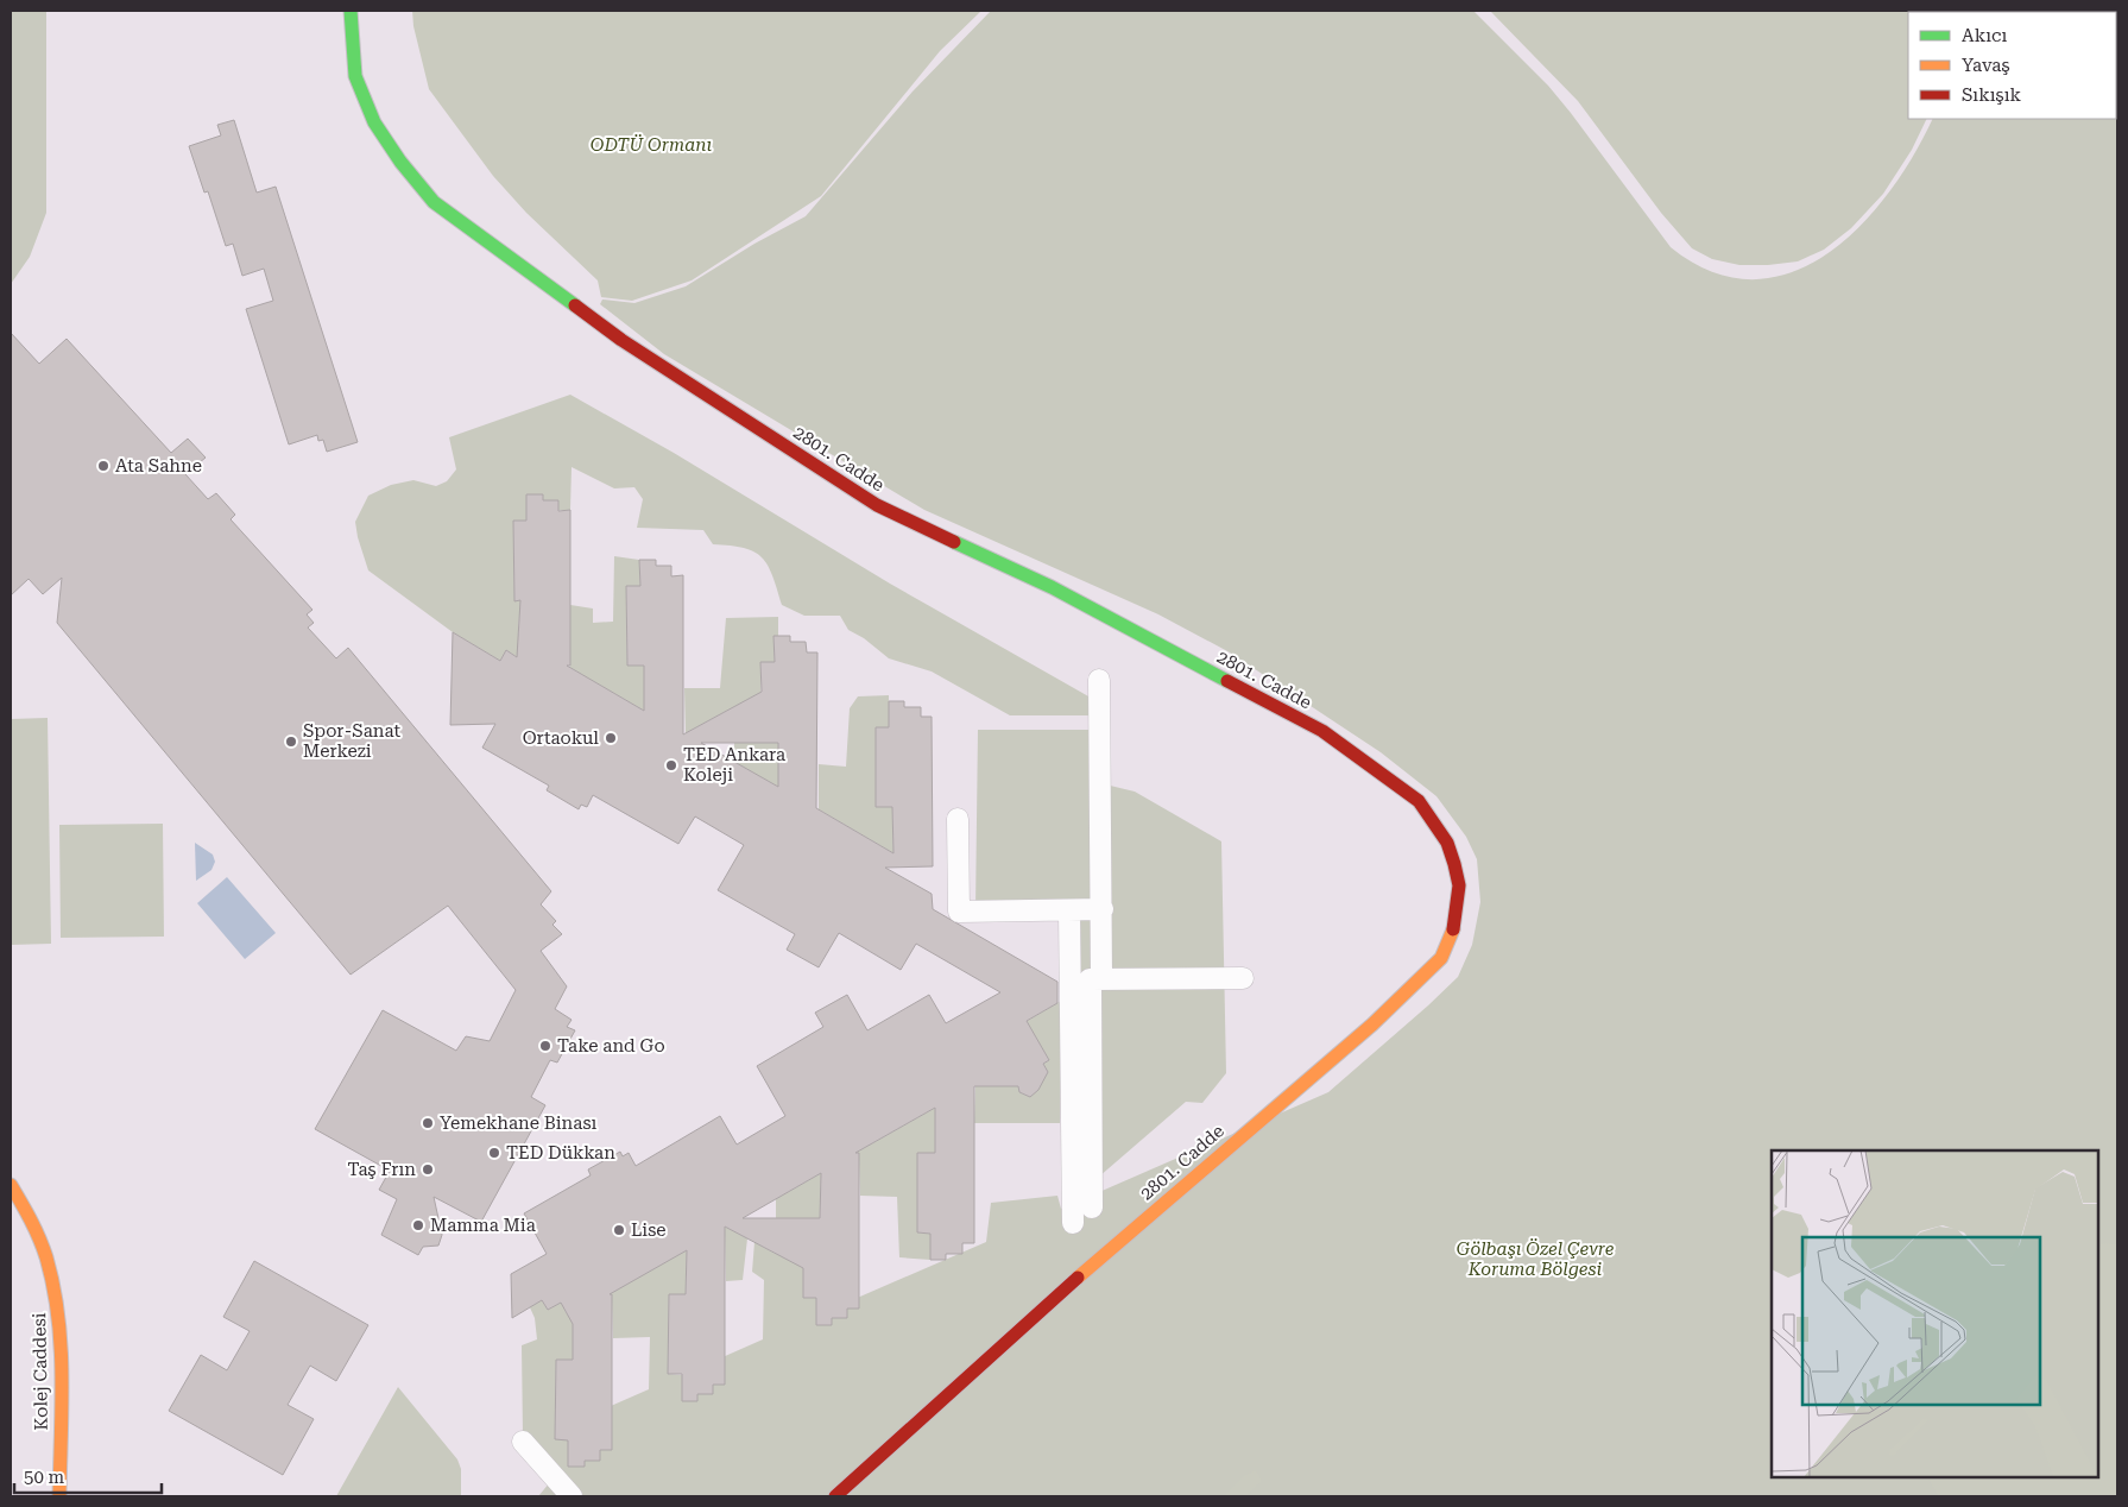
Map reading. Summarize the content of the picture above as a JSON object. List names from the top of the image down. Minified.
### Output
{"streets":{"street":["2801. Cadde","Kolej Caddesi"]},"parks":["ODTÜ Ormanı","Gölbaşı Özel Çevre Koruma Bölgesi"],"places":["Ata Sahne","Ortaokul","Spor-Sanat Merkezi","TED Ankara Koleji","Take and Go","Yemekhane Binası","TED Dükkan","Taş Frın","Mamma Mia","Lise"],"legend":["Akıcı","Yavaş","Sıkışık"],"scale_bar":"50 m"}
